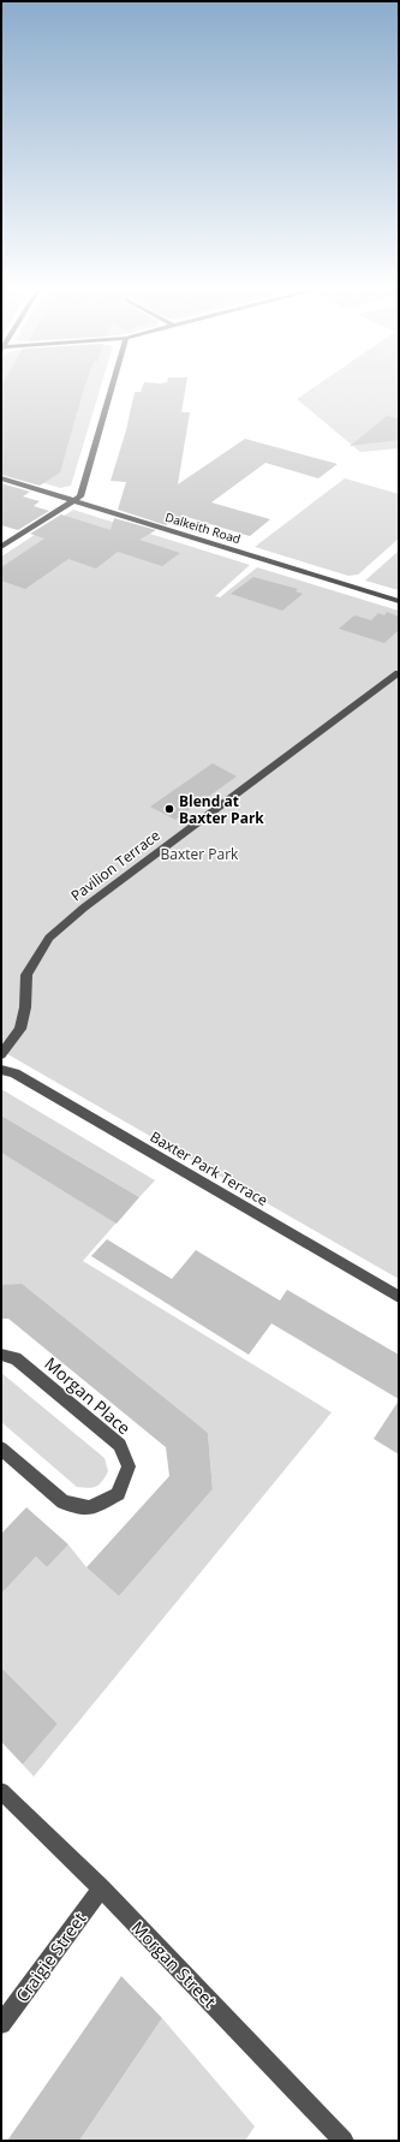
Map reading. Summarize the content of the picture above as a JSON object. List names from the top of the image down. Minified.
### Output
{"streets":{"street":["Dalkeith Road","Pavilion Terrace","Baxter Park Terrace","Morgan Place","Craigie Street","Morgan Street"]},"crossings":[["Craigie Street","Morgan Street"]],"parks":["Baxter Park"],"places":["Blend at Baxter Park"]}
